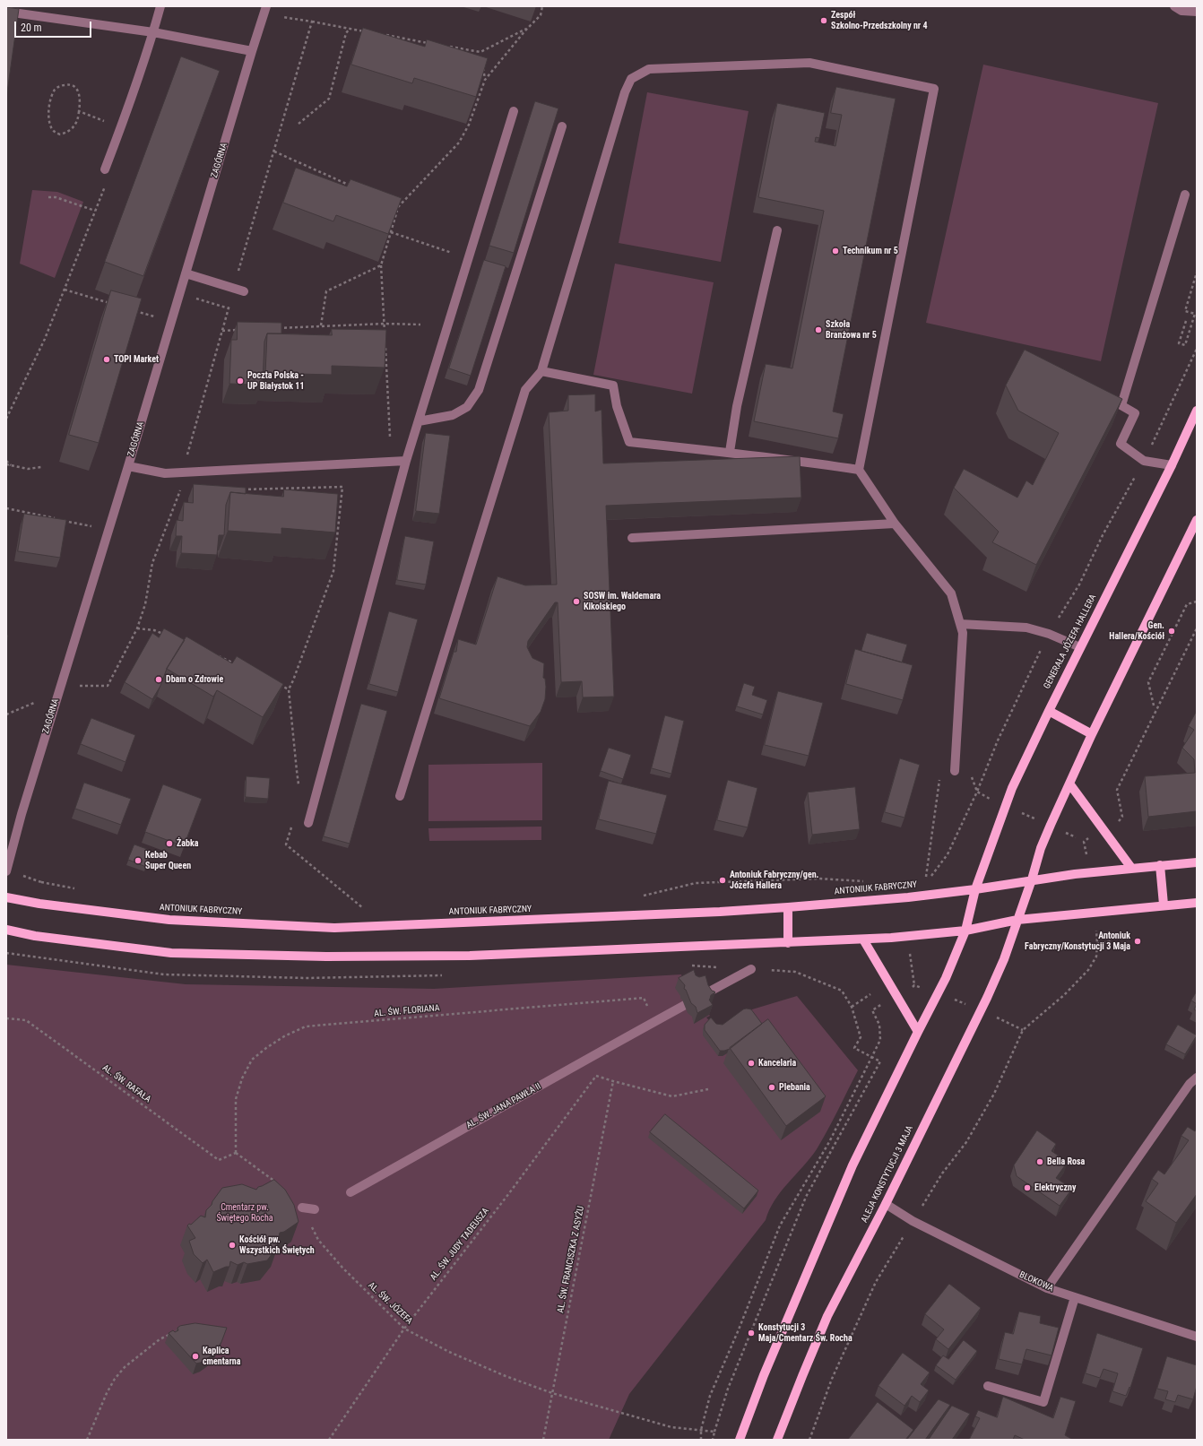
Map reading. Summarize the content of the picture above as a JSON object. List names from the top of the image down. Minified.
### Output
{"streets":{"main road":["GENERAŁA JÓZEFA HALLERA","ANTONIUK FABRYCZNY","ALEJA KONSTYTUCJI 3 MAJA"],"street":["ZAGÓRNA","AL. ŚW. JANA PAWŁA II","BLOKOWA"],"path":["AL. ŚW. FLORIANA","AL. ŚW. RAFAŁA","AL. ŚW. JUDY TADEUSZA","AL. ŚW. FRANCISZKA Z ASYŻU","AL. ŚW. JÓZEFA"]},"crossings":[["GENERAŁA JÓZEFA HALLERA","ANTONIUK FABRYCZNY"],["ANTONIUK FABRYCZNY","ALEJA KONSTYTUCJI 3 MAJA"],["AL. ŚW. FLORIANA","AL. ŚW. RAFAŁA"],["AL. ŚW. FLORIANA","AL. ŚW. JANA PAWŁA II"],["ALEJA KONSTYTUCJI 3 MAJA","BLOKOWA"],["AL. ŚW. JUDY TADEUSZA","AL. ŚW. JÓZEFA"],["AL. ŚW. FRANCISZKA Z ASYŻU","AL. ŚW. JÓZEFA"]],"parks":["Cmentarz pw. Świętego Rocha"],"places":["Zespół Szkolno-Przedszkolny nr 4","Technikum nr 5","Szkoła Branżowa nr 5","TOPI Market","Poczta Polska - UP Białystok 11","SOSW im. Waldemara Kikolskiego","Gen. Hallera/Kościół","Dbam o Zdrowie","Żabka","Kebab Super Queen","Antoniuk Fabryczny/gen. Józefa Hallera","Antoniuk Fabryczny/Konstytucji 3 Maja","Kancelaria","Plebania","Bella Rosa","Elektryczny","Kościół pw. Wszystkich Świętych","Konstytucji 3 Maja/Cmentarz Św. Rocha","Kaplica cmentarna"],"scale_bar":"20 m"}
